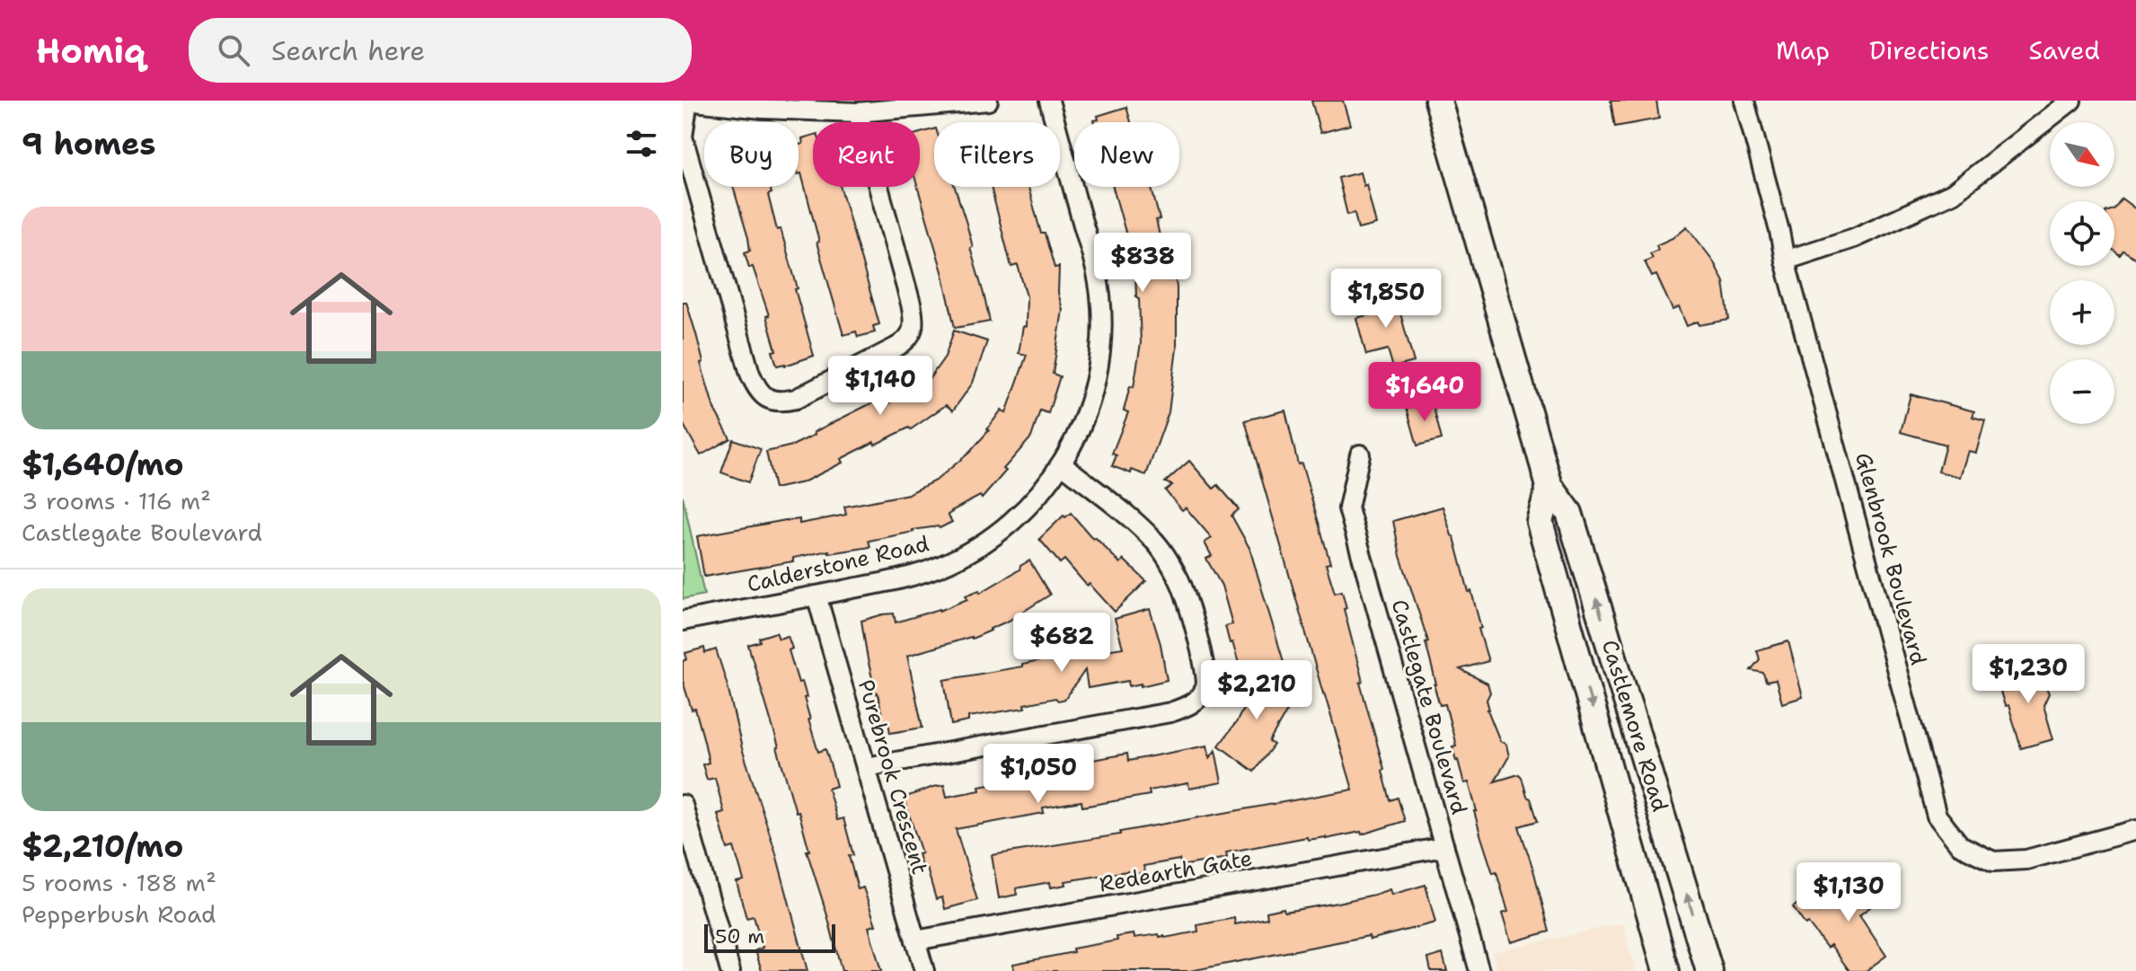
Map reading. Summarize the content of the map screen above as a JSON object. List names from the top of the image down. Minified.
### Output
{"streets":{"main road":["Castlemore Road"],"street":["Glenbrook Boulevard","Calderstone Road","Castlegate Boulevard","Purebrook Crescent","Redearth Gate"]},"crossings":[["Calderstone Road","Purebrook Crescent"],["Castlegate Boulevard","Redearth Gate"],["Purebrook Crescent","Redearth Gate"]],"scale_bar":"50 m","north":"bottom right","page":{"header":"Homiq","search":"Search here","nav":["Map","Directions","Saved"],"heading":"9 homes","map_buttons":["+","−"],"chip":["Buy","Rent","Filters","New"],"list":[{"name":"$1,640/mo","note":"3 rooms · 116 m² · Castlegate Boulevard"},{"name":"$2,210/mo","note":"5 rooms · 188 m² · Pepperbush Road"}],"price":["$838","$1,850","$1,140","$1,640","$682","$1,230","$2,210","$1,050","$1,130"],"scale":"50 m"}}
